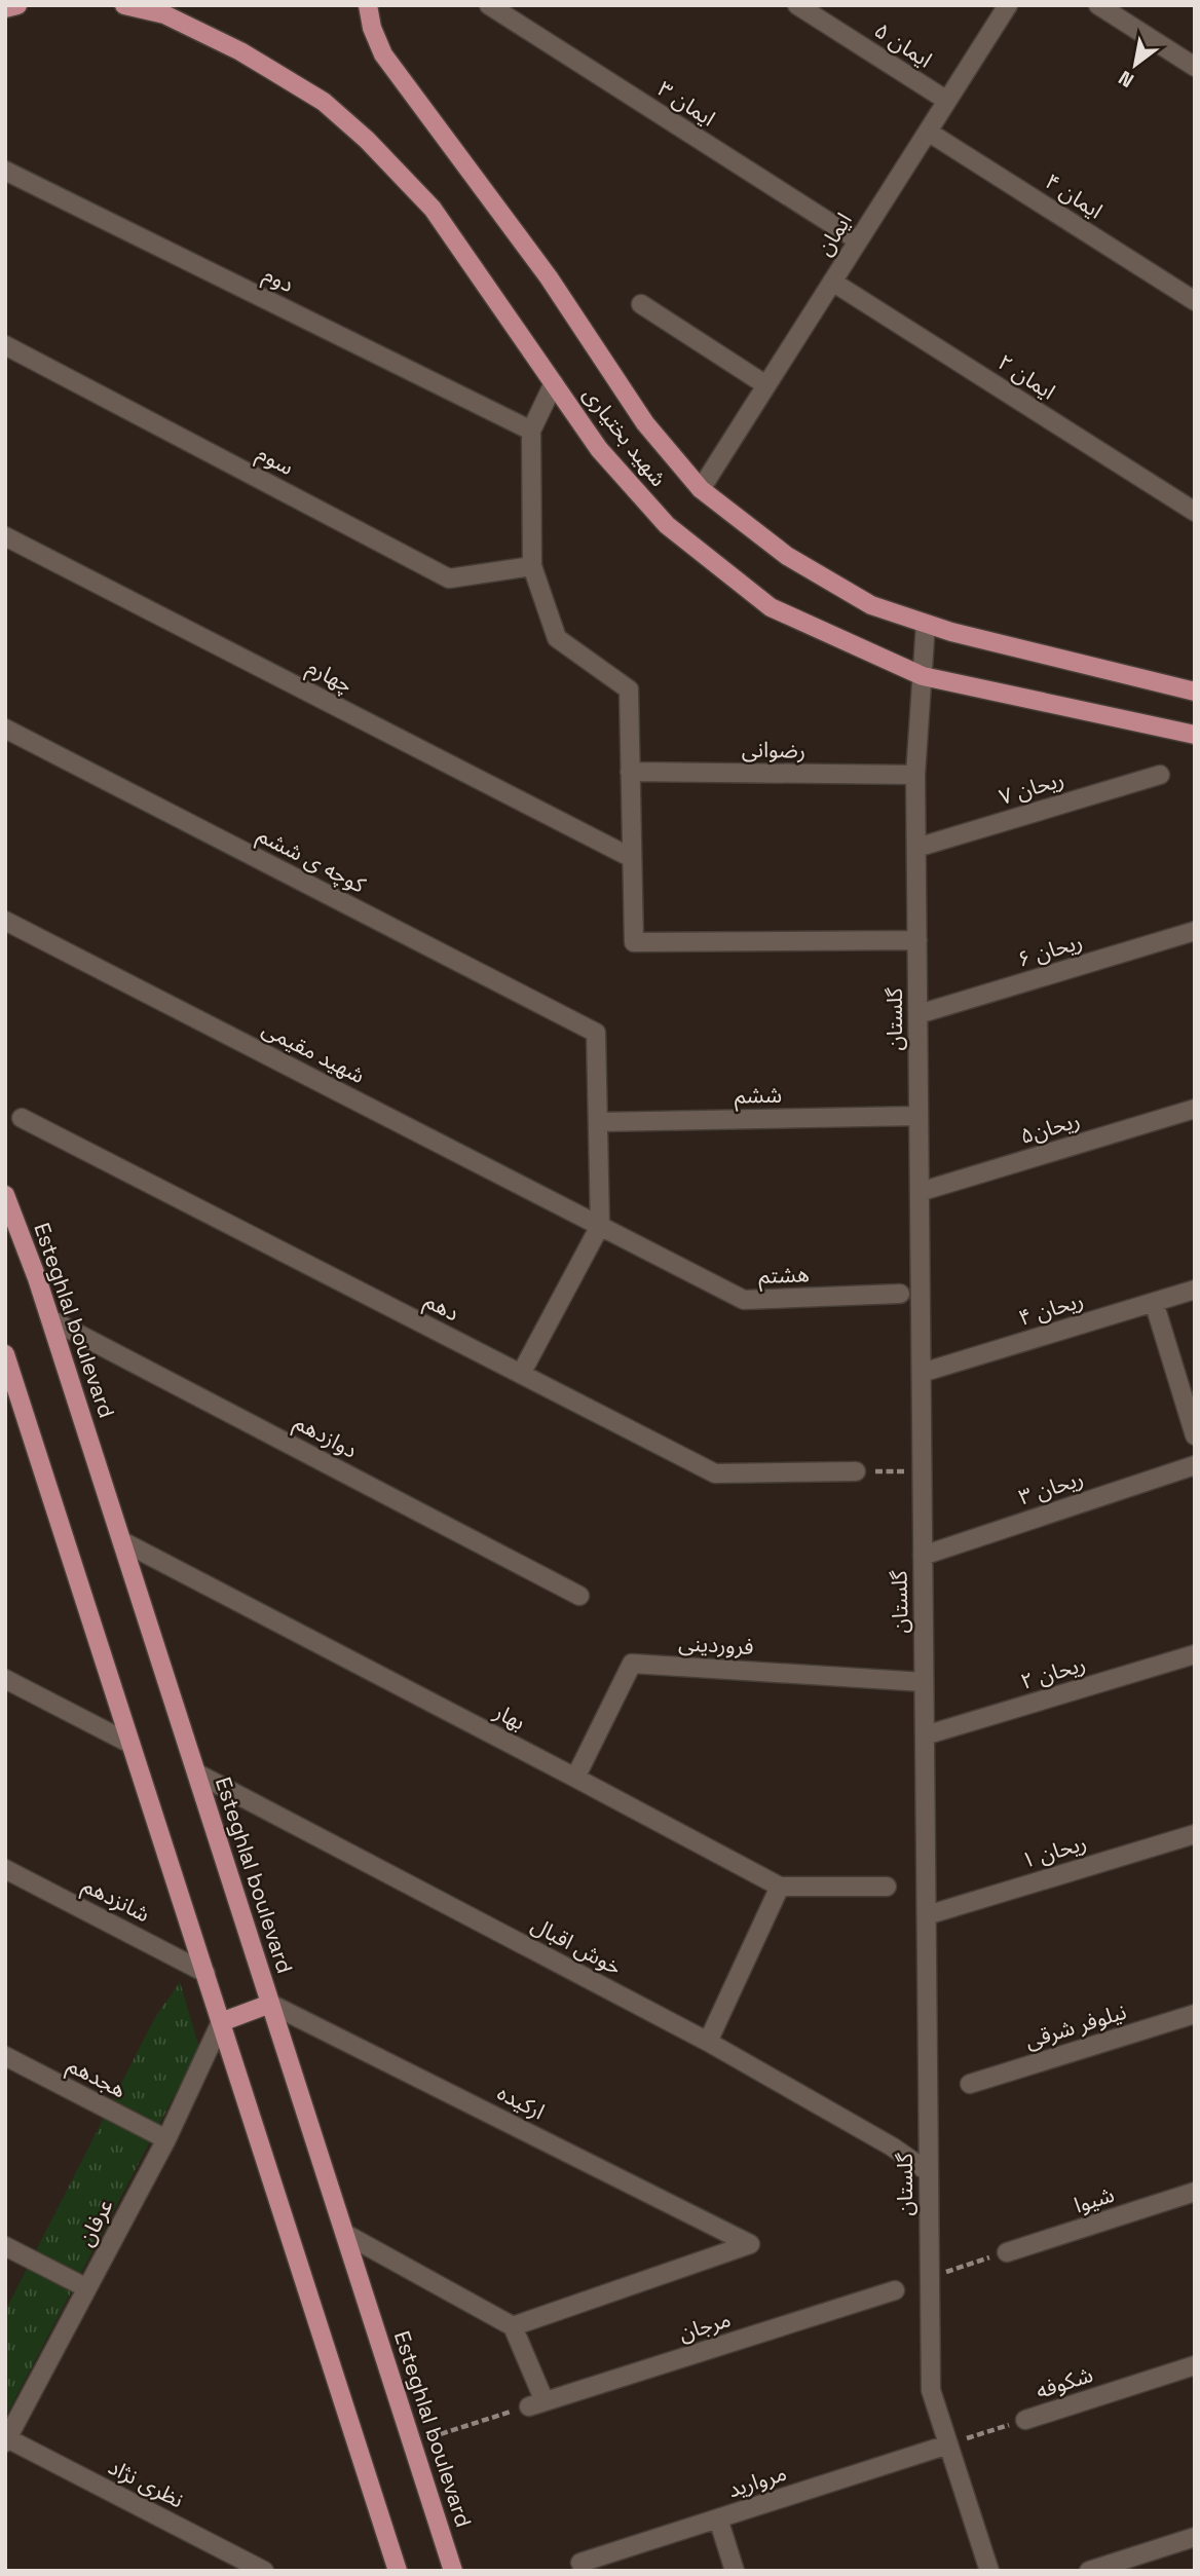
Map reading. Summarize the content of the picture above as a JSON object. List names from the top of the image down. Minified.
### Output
{"streets":{"main road":["شهید بختیاری","Esteghlal boulevard"],"street":["ایمان ۵","ایمان ۳","ایمان ۴","ایمان","دوم","ایمان ۲","سوم","چهارم","رضوانی","ریحان ۷","کوچه ی ششم","ریحان ۶","گلستان","شهید مقیمی","ششم","ریحان۵","هشتم","دهم","ریحان ۴","دوازدهم","ریحان ۳","فروردینی","ریحان ۲","بهار","ریحان ۱","شانزدهم","خوش اقبال","نیلوفر شرقی","هجدهم","ارکیده","شیوا","عرفان","مرجان","شکوفه","مروارید","نظری نژاد"]},"crossings":[["ایمان ۵","ایمان"],["ایمان ۳","ایمان"],["ایمان ۴","ایمان"],["ایمان","ایمان ۲"],["ایمان","شهید بختیاری"],["شهید بختیاری","گلستان"],["رضوانی","گلستان"],["ریحان ۷","گلستان"],["کوچه ی ششم","ششم"],["ریحان ۶","گلستان"],["گلستان","ششم"],["گلستان","ریحان۵"],["گلستان","ریحان ۴"],["گلستان","ریحان ۳"],["گلستان","فروردینی"],["گلستان","ریحان ۲"],["گلستان","ریحان ۱"],["گلستان","خوش اقبال"],["گلستان","شکوفه"],["گلستان","مروارید"],["شهید مقیمی","هشتم"],["Esteghlal boulevard","دوازدهم"],["Esteghlal boulevard","بهار"],["Esteghlal boulevard","خوش اقبال"],["Esteghlal boulevard","ارکیده"],["فروردینی","بهار"],["هجدهم","عرفان"],["عرفان","نظری نژاد"],["شکوفه","مروارید"]],"north":"bottom left"}
